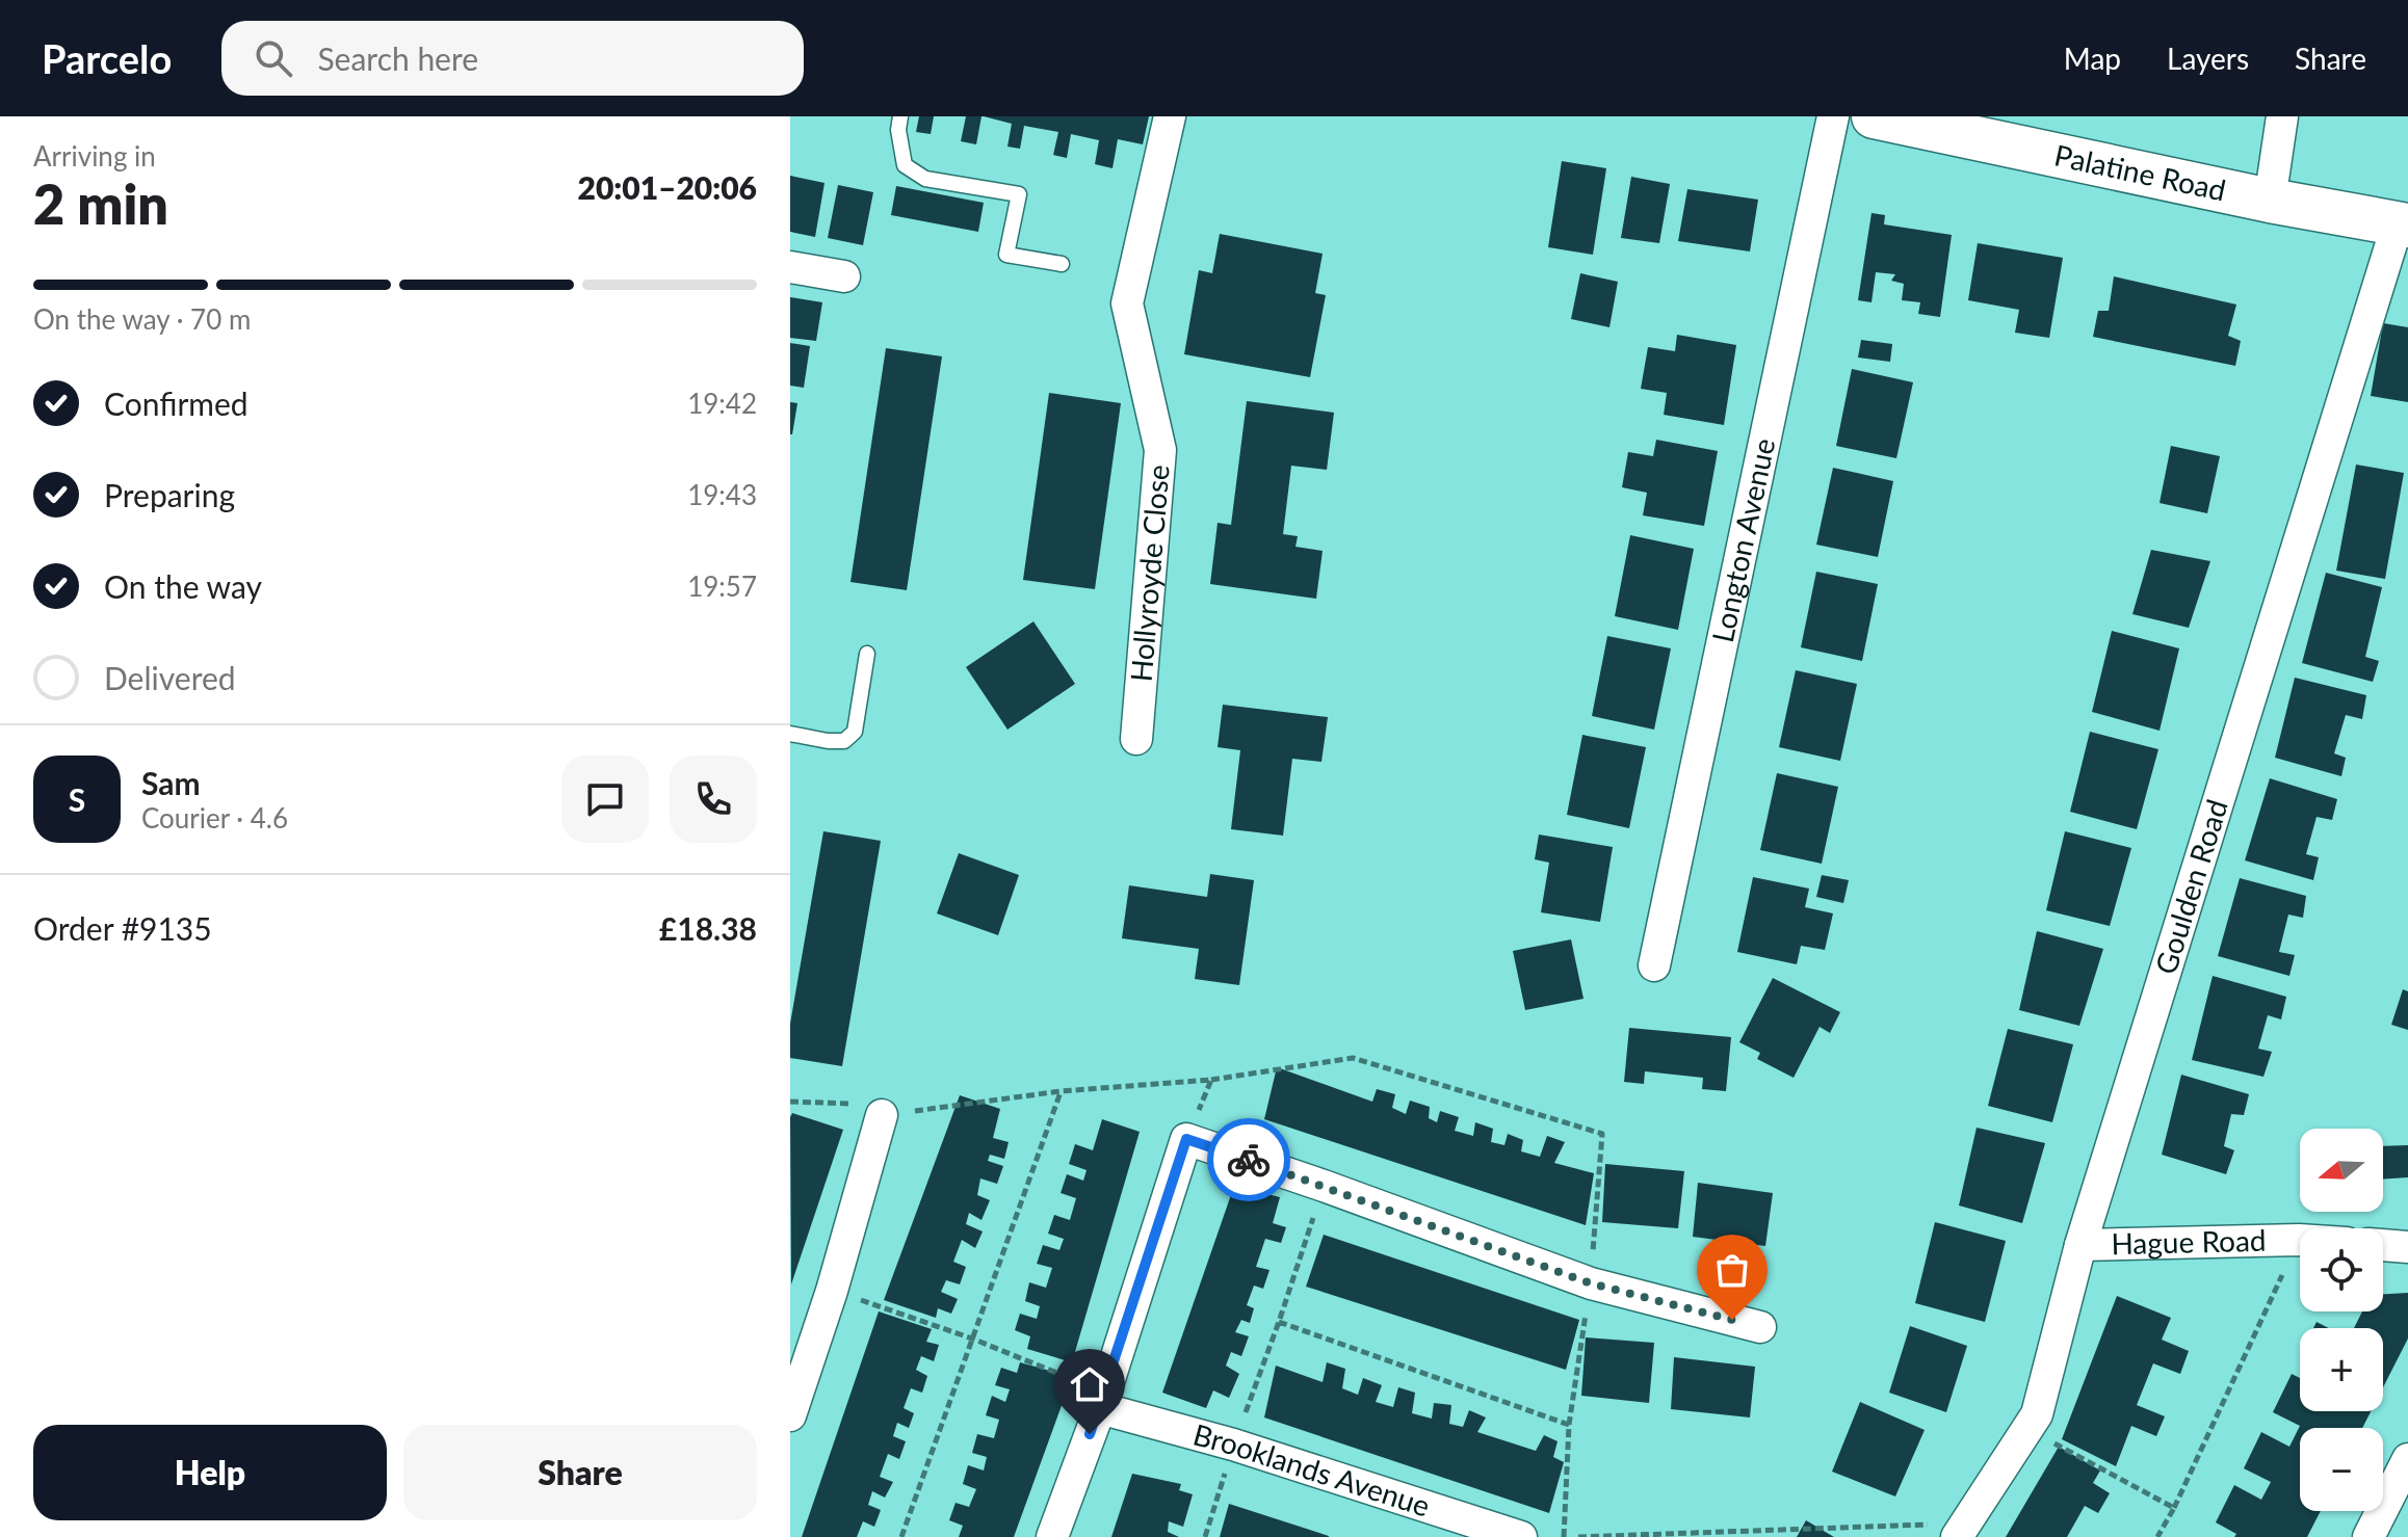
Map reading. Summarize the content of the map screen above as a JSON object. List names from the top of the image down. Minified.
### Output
{"streets":{"main road":["Palatine Road"],"street":["Longton Avenue","Hollyroyde Close","Goulden Road","Hague Road","Brooklands Avenue"]},"crossings":[["Palatine Road","Goulden Road"],["Goulden Road","Hague Road"]],"north":"left","page":{"header":"Parcelo","search":"Search here","nav":["Map","Layers","Share"],"heading":["2 min","Arriving in","20:01–20:06"],"panel":["Sam","Courier · 4.6","Order #9135","£18.38"],"bar":"On the way · 70 m","list":[["Confirmed","19:42"],["Preparing","19:43"],["On the way","19:57"],"Delivered"],"round":"S","map_buttons":["+","−"],"buttons":["Help","Share"]}}
